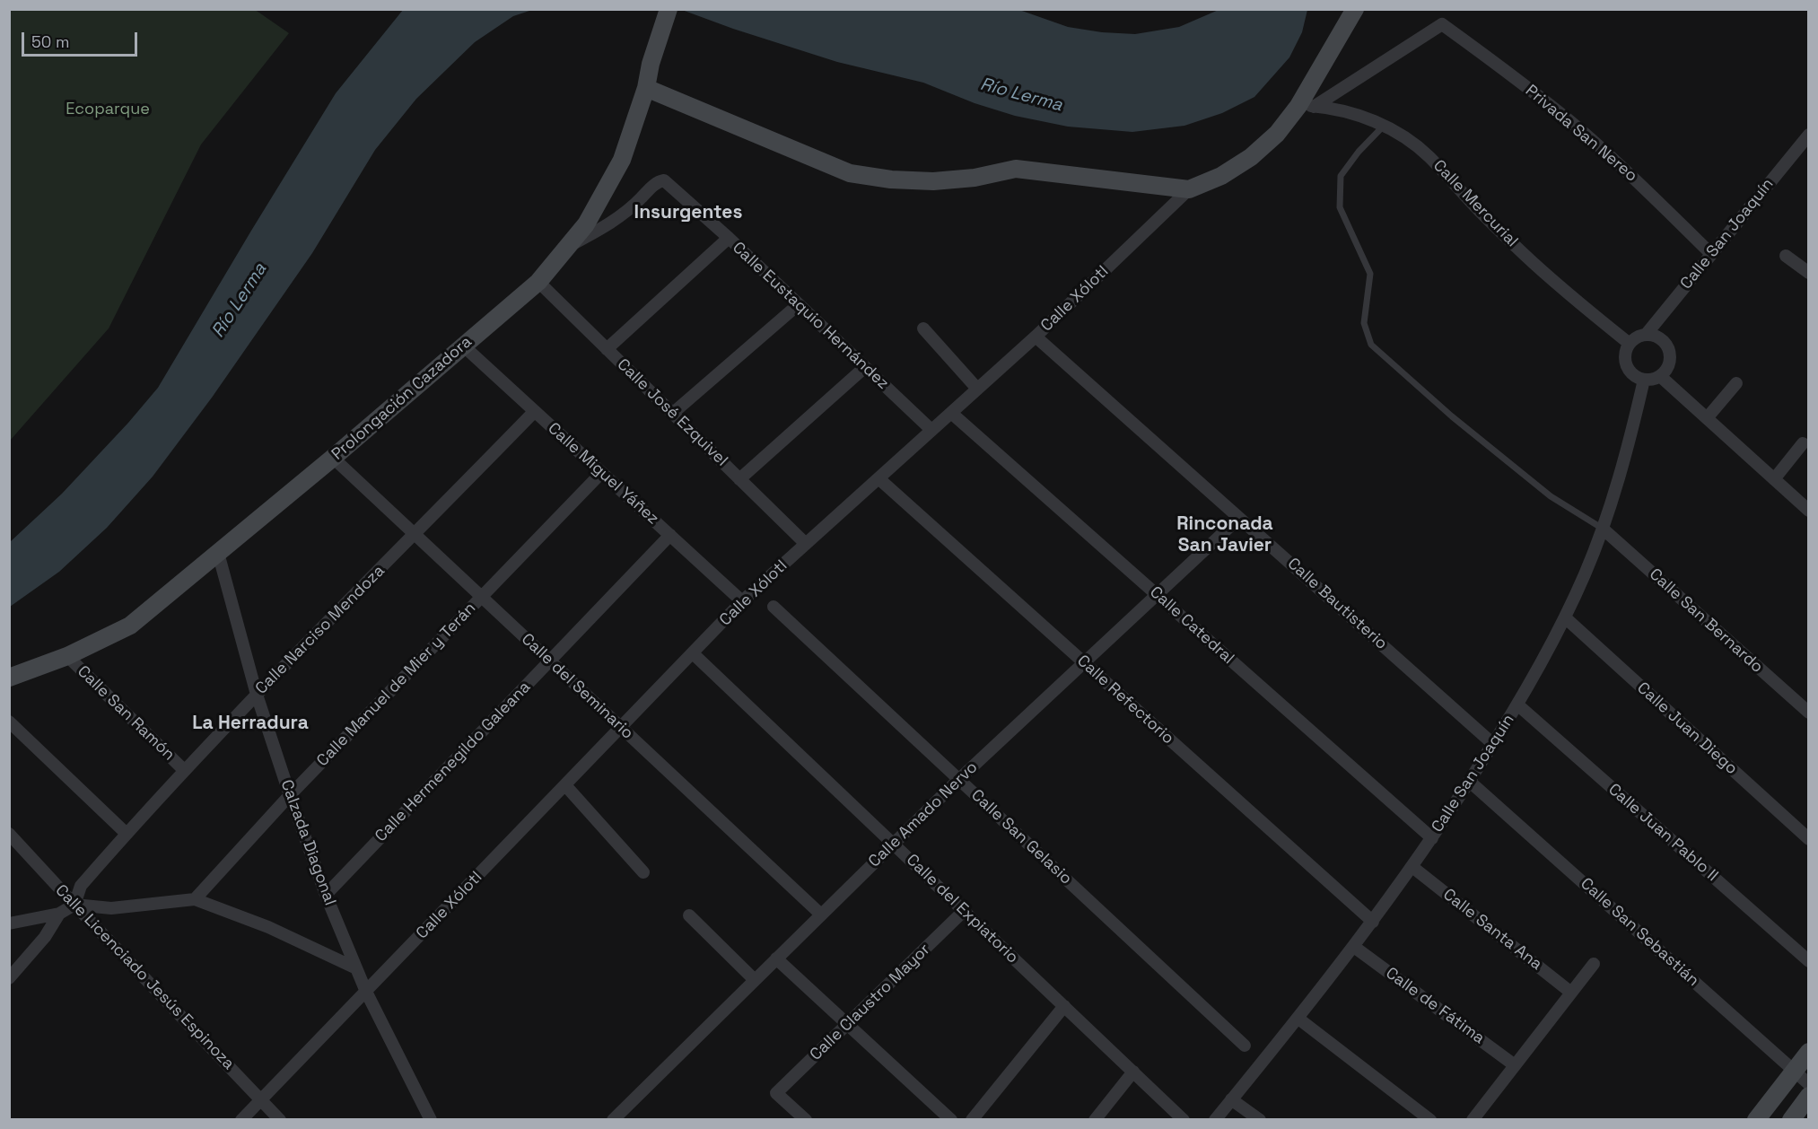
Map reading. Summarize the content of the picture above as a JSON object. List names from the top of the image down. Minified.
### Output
{"streets":{"street":["Privada San Nereo","Calle Mercurial","Calle San Joaquín","Calle Xólotl","Calle Eustaquio Hernández","Prolongación Cazadora","Calle José Ezquivel","Calle Miguel Yáñez","Calle Bautisterio","Calle San Bernardo","Calle Catedral","Calle Narciso Mendoza","Calle Manuel de Mier y Terán","Calle del Seminario","Calle Refectorio","Calle San Ramón","Calle Juan Diego","Calle Hermenegildo Galeana","Calle Amado Nervo","Calle Juan Pablo II","Calle San Gelasio","Calzada Diagonal","Calle del Expiatorio","Calle Santa Ana","Calle San Sebastián","Calle Licenciado Jesús Espinoza","Calle Claustro Mayor","Calle de Fátima"]},"crossings":[["Privada San Nereo","Calle Mercurial"],["Privada San Nereo","Calle San Joaquín"],["Privada San Nereo","Calle Xólotl"],["Calle Mercurial","Calle San Joaquín"],["Calle Mercurial","Calle Xólotl"],["Calle San Joaquín","Calle Bautisterio"],["Calle San Joaquín","Calle San Bernardo"],["Calle San Joaquín","Calle Catedral"],["Calle San Joaquín","Calle Refectorio"],["Calle San Joaquín","Calle Juan Diego"],["Calle San Joaquín","Calle Juan Pablo II"],["Calle San Joaquín","Calle Santa Ana"],["Calle San Joaquín","Calle San Sebastián"],["Calle San Joaquín","Calle de Fátima"],["Calle Xólotl","Calle Eustaquio Hernández"],["Calle Xólotl","Calle José Ezquivel"],["Calle Xólotl","Calle Miguel Yáñez"],["Calle Xólotl","Calle Bautisterio"],["Calle Xólotl","Calle Catedral"],["Calle Xólotl","Calle del Seminario"],["Calle Xólotl","Calle Refectorio"],["Calle Xólotl","Calzada Diagonal"],["Calle Xólotl","Calle del Expiatorio"],["Calle Xólotl","Calle Licenciado Jesús Espinoza"],["Calle Eustaquio Hernández","Prolongación Cazadora"],["Prolongación Cazadora","Calle José Ezquivel"],["Prolongación Cazadora","Calle Miguel Yáñez"],["Prolongación Cazadora","Calle del Seminario"],["Prolongación Cazadora","Calle San Ramón"],["Prolongación Cazadora","Calzada Diagonal"],["Calle Miguel Yáñez","Calle Narciso Mendoza"],["Calle Miguel Yáñez","Calle Manuel de Mier y Terán"],["Calle Miguel Yáñez","Calle Hermenegildo Galeana"],["Calle Bautisterio","Calle Amado Nervo"],["Calle Catedral","Calle Amado Nervo"],["Calle Narciso Mendoza","Calle del Seminario"],["Calle Narciso Mendoza","Calle San Ramón"],["Calle Narciso Mendoza","Calzada Diagonal"],["Calle Narciso Mendoza","Calle Licenciado Jesús Espinoza"],["Calle Manuel de Mier y Terán","Calle del Seminario"],["Calle Manuel de Mier y Terán","Calzada Diagonal"],["Calle del Seminario","Calle Hermenegildo Galeana"],["Calle del Seminario","Calle Amado Nervo"],["Calle Refectorio","Calle Amado Nervo"],["Calle Hermenegildo Galeana","Calzada Diagonal"],["Calle Amado Nervo","Calle San Gelasio"],["Calle Amado Nervo","Calle del Expiatorio"],["Calle del Expiatorio","Calle Claustro Mayor"]],"districts":["Insurgentes","Rinconada San Javier","La Herradura"],"water":["Río Lerma"],"parks":["Ecoparque"],"scale_bar":"50 m"}
